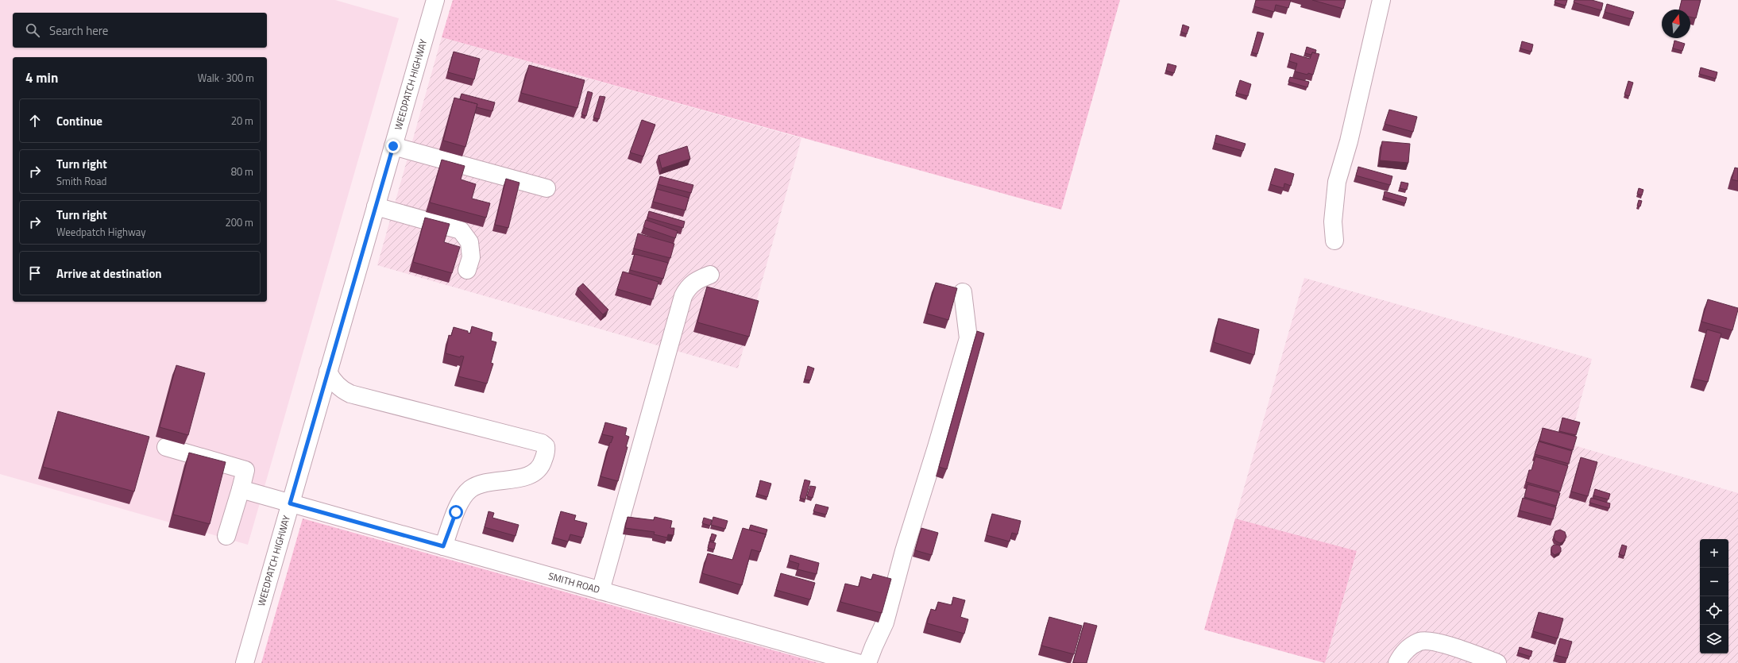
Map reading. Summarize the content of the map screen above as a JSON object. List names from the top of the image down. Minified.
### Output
{"streets":{"main road":["WEEDPATCH HIGHWAY","SMITH ROAD"]},"crossings":[["WEEDPATCH HIGHWAY","SMITH ROAD"]],"north":"top","page":{"search":"Search here","heading":["4 min","Walk · 300 m"],"list":[["Continue","20 m"],["Turn right","Smith Road","80 m"],["Turn right","Weedpatch Highway","200 m"],"Arrive at destination"],"map_buttons":["+","−"]}}
